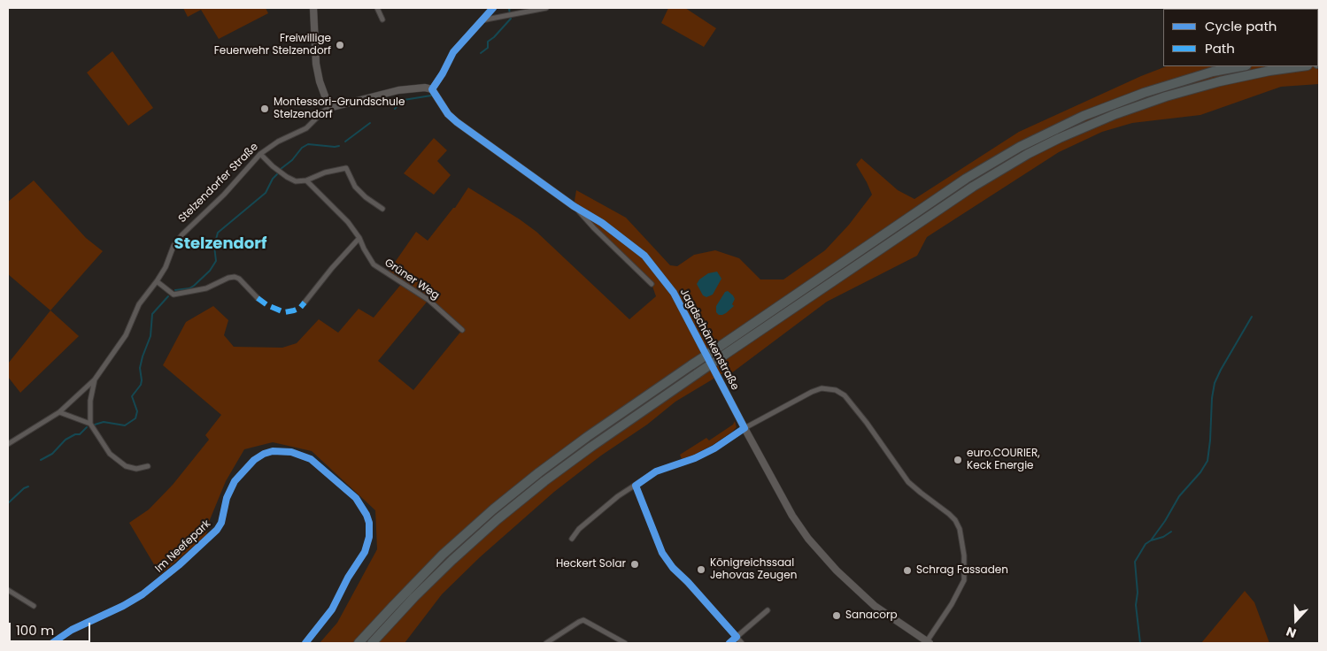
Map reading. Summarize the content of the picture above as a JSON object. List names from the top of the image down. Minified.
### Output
{"streets":{"main road":["Stelzendorfer Straße","Jagdschänkenstraße"],"street":["Grüner Weg","Im Neefepark"]},"crossings":[["Stelzendorfer Straße","Jagdschänkenstraße"]],"districts":["Stelzendorf"],"places":["Freiwillige Feuerwehr Stelzendorf","Montessori-Grundschule Stelzendorf","euro.COURIER, Keck Energie","Heckert Solar","Königreichssaal Jehovas Zeugen","Schrag Fassaden","Sanacorp"],"legend":["Cycle path","Path"],"scale_bar":"100 m","north":"bottom"}
